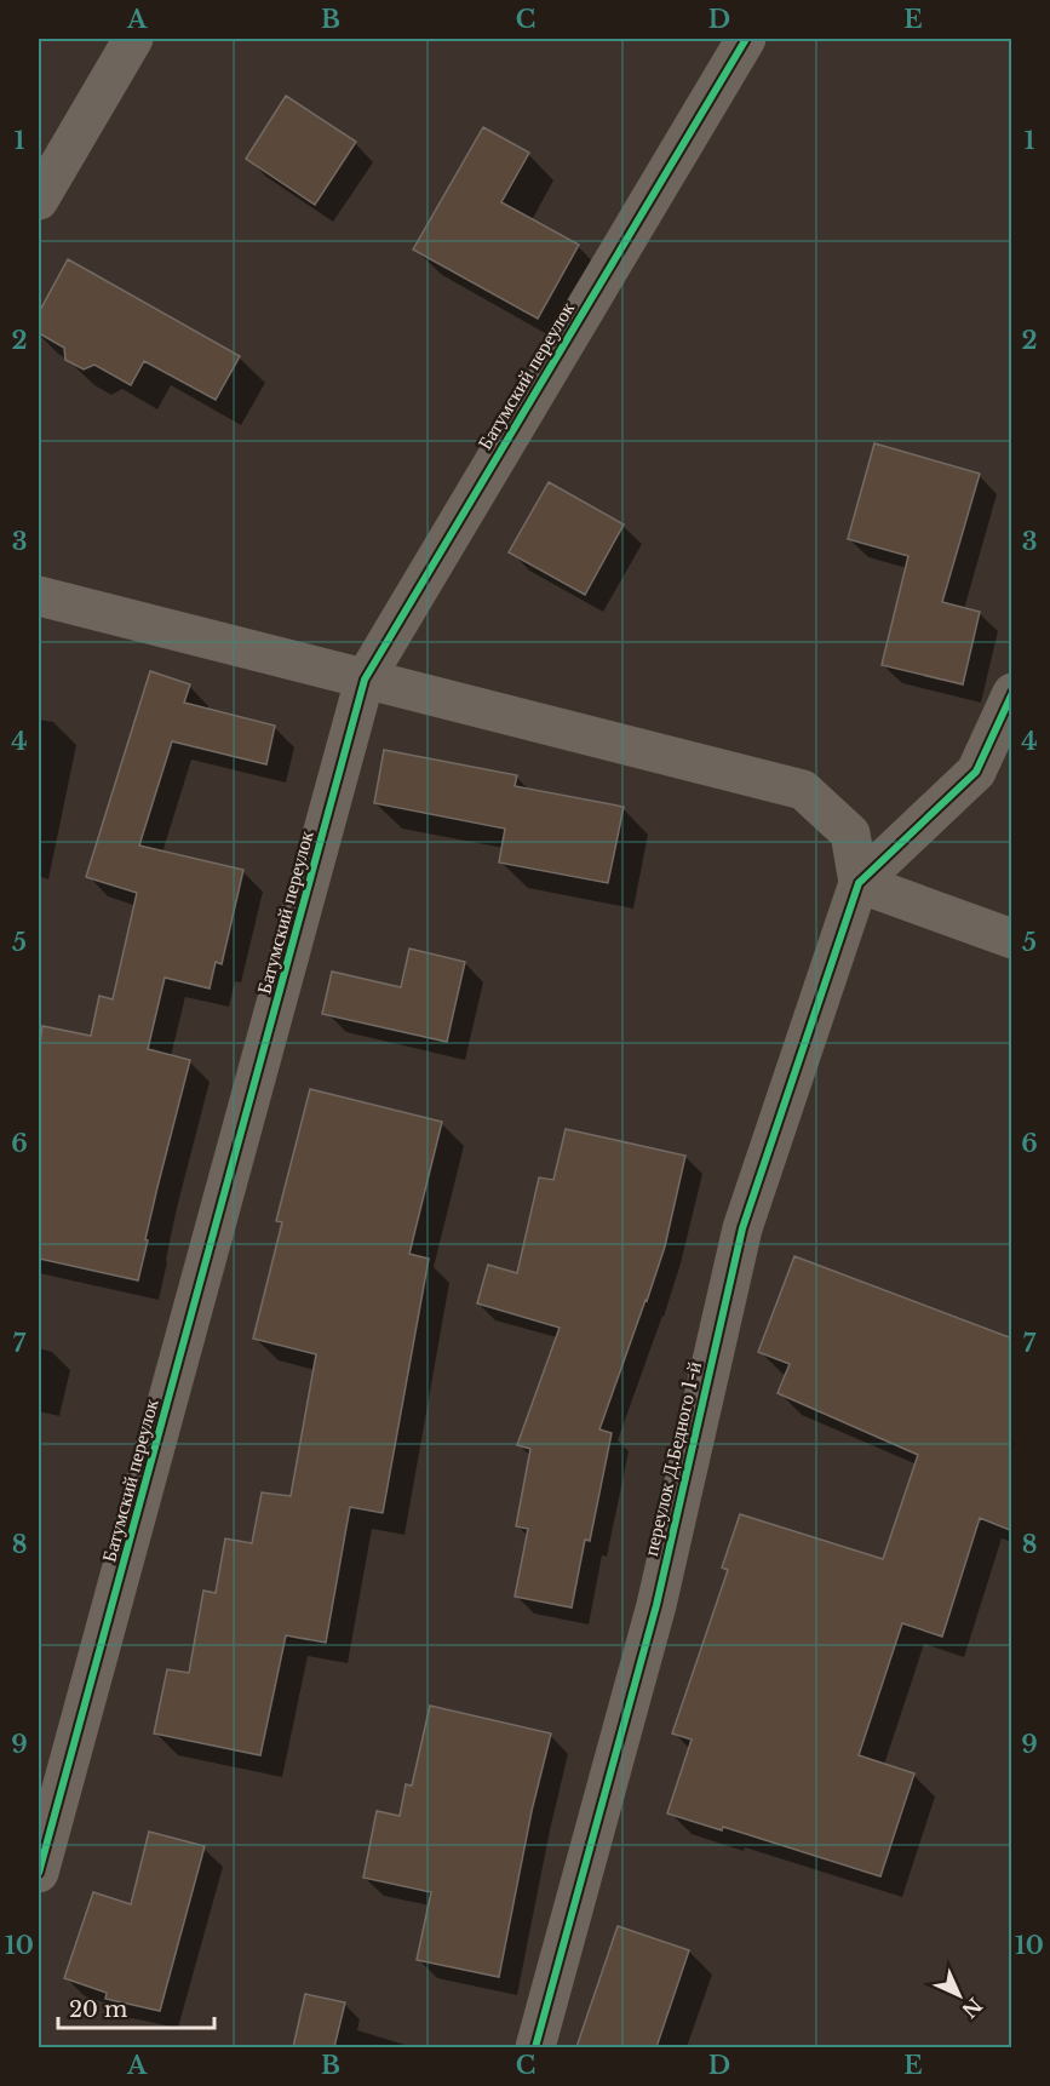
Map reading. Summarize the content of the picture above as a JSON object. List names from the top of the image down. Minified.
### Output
{"streets":{"street":["Батумский переулок","переулок Д.Бедного 1-й"]},"scale_bar":"20 m","north":"bottom right","grid":{"columns":["A","B","C","D","E"],"rows":["1","2","3","4","5","6","7","8","9","10"]}}
